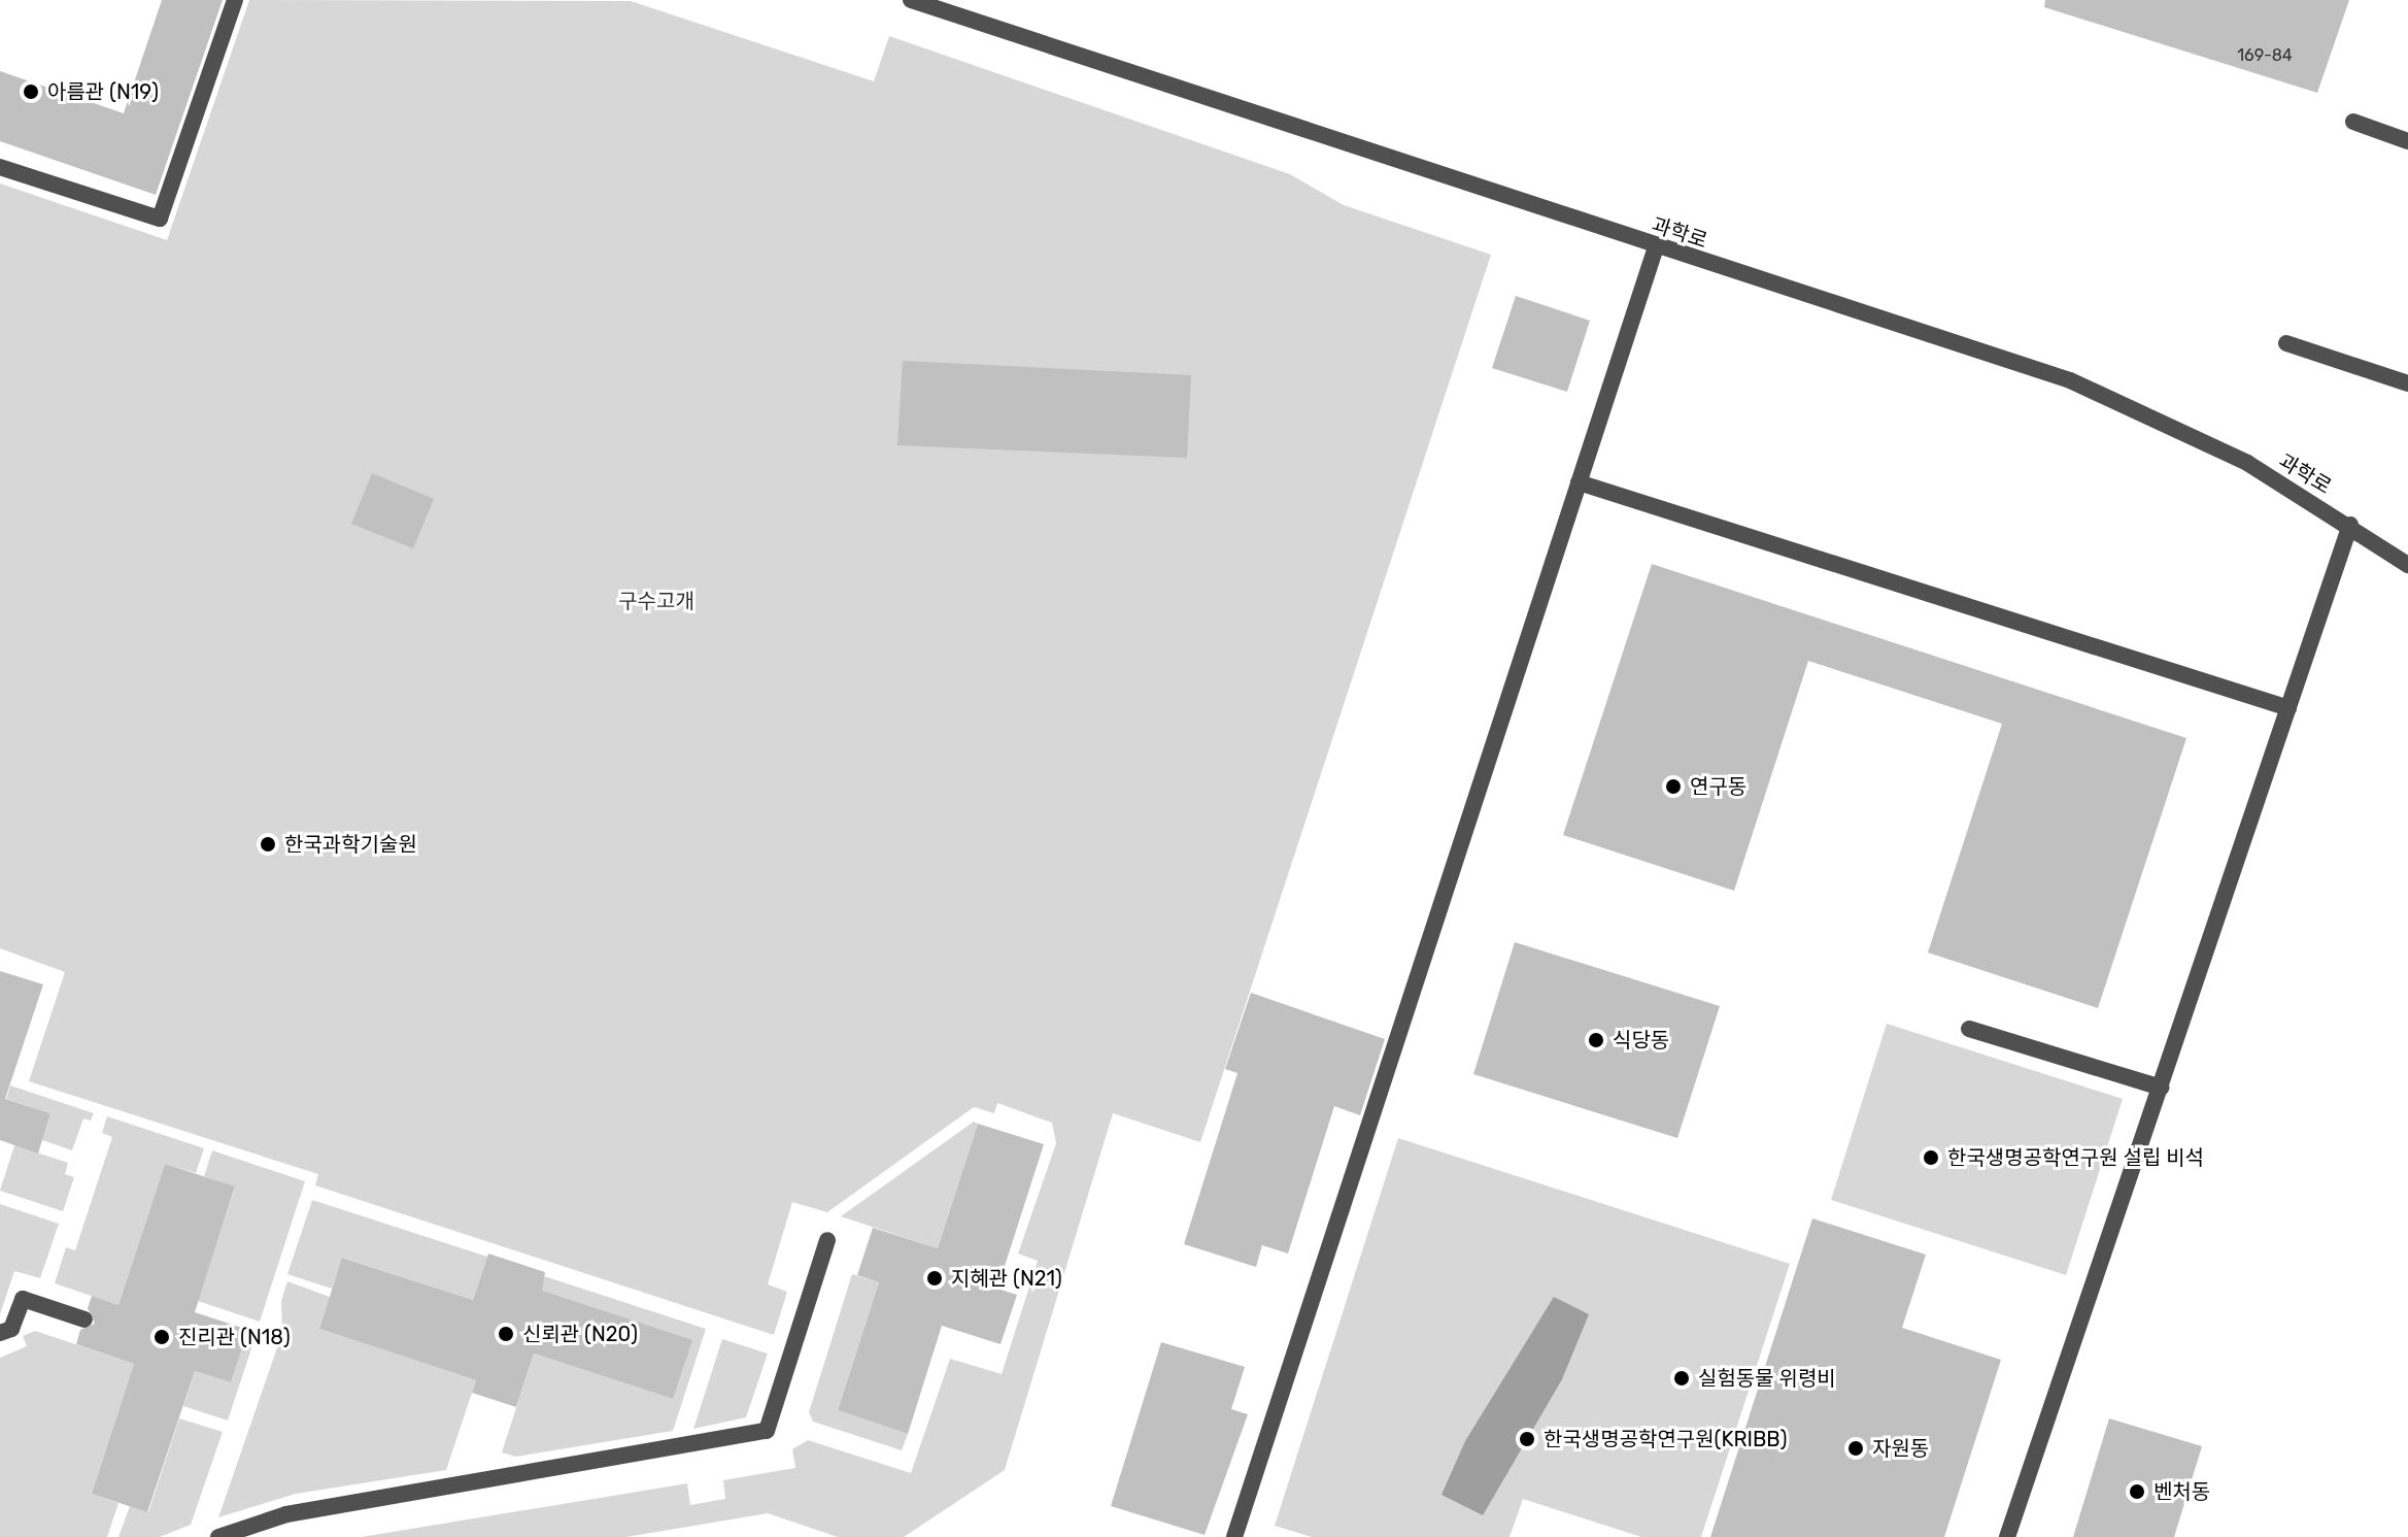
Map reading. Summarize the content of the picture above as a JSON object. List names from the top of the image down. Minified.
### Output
{"streets":{"street":["과학로"]},"parks":["구수고개"],"places":["아름관 (N19)","연구동","한국과학기술원","식당동","한국생명공학연구원 설립 비석","지혜관 (N21)","신뢰관 (N20)","진리관 (N18)","실험동물 위령비","한국생명공학연구원(KRIBB)","자원동","벤처동"],"house_numbers":["169-84"]}
